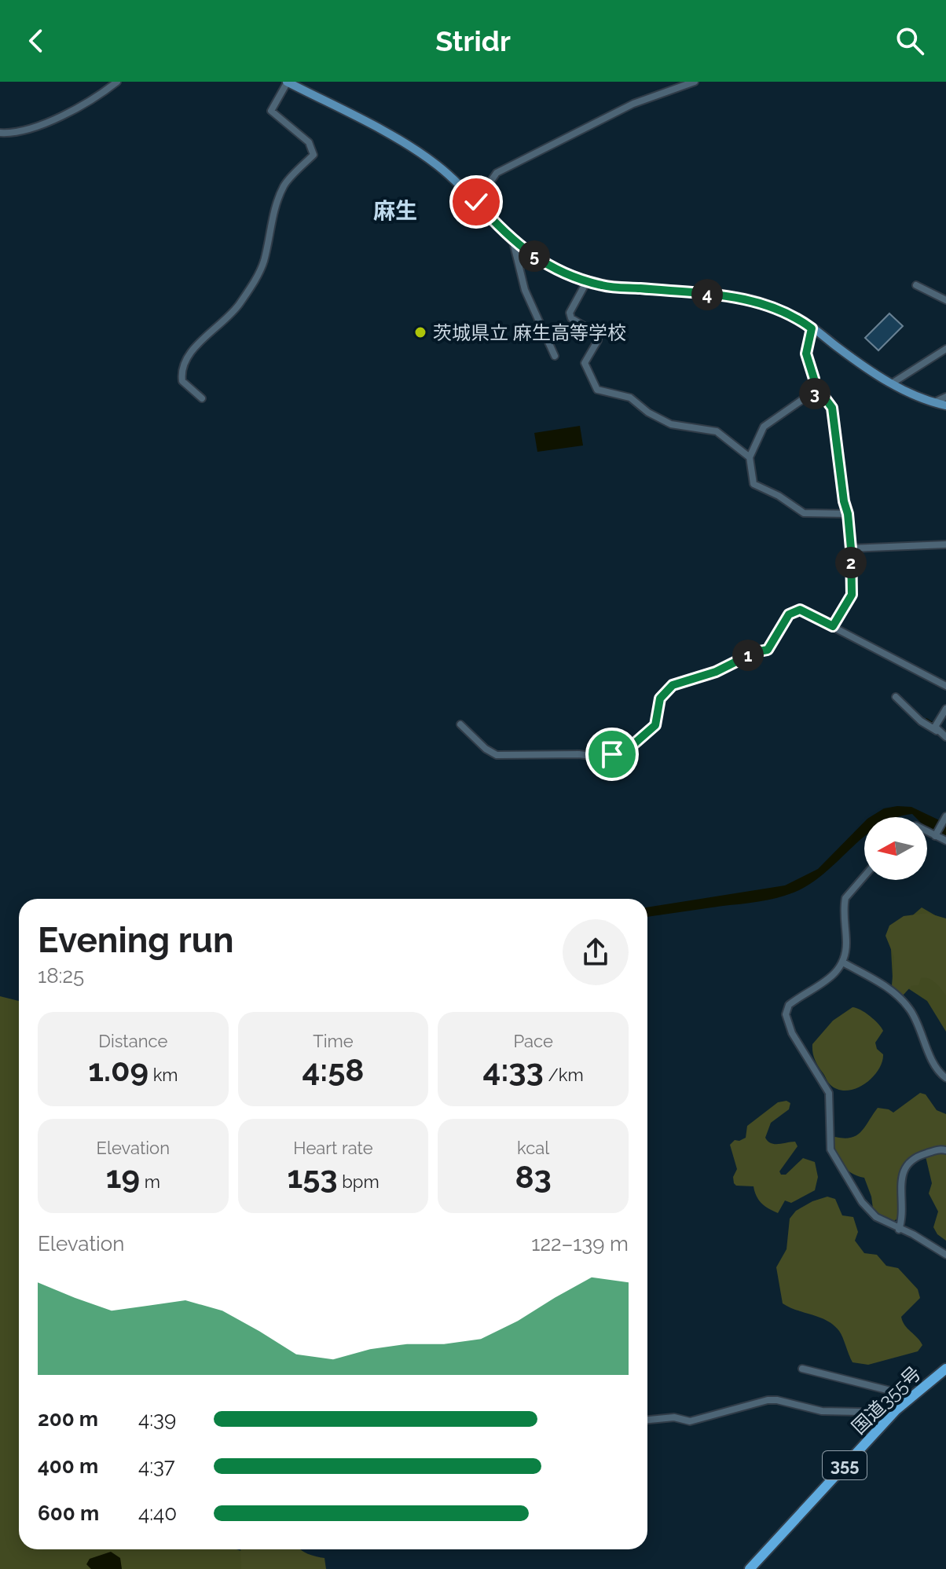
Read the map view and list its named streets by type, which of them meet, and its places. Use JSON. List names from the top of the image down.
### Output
{
  "streets": {
    "highway": ["国道355号", "355"]
  },
  "districts": ["麻生"],
  "places": ["茨城県立 麻生高等学校"],
  "north": "left",
  "page": {
    "header": "Stridr",
    "pins": [
      "5",
      "4",
      "3",
      "2",
      "1"
    ],
    "heading": ["Evening run", "18:25"],
    "stats": [
      ["Distance", "1.09 km"],
      ["Time", "4:58"],
      ["Pace", "4:33 /km"],
      ["Elevation", "19 m"],
      ["Heart rate", "153 bpm"],
      ["kcal", "83"]
    ],
    "chart": ["Elevation", "122–139 m"],
    "list": [
      {
        "name": "200 m",
        "note": "4:39"
      },
      {
        "name": "400 m",
        "note": "4:37"
      },
      {
        "name": "600 m",
        "note": "4:40"
      }
    ]
  }
}
